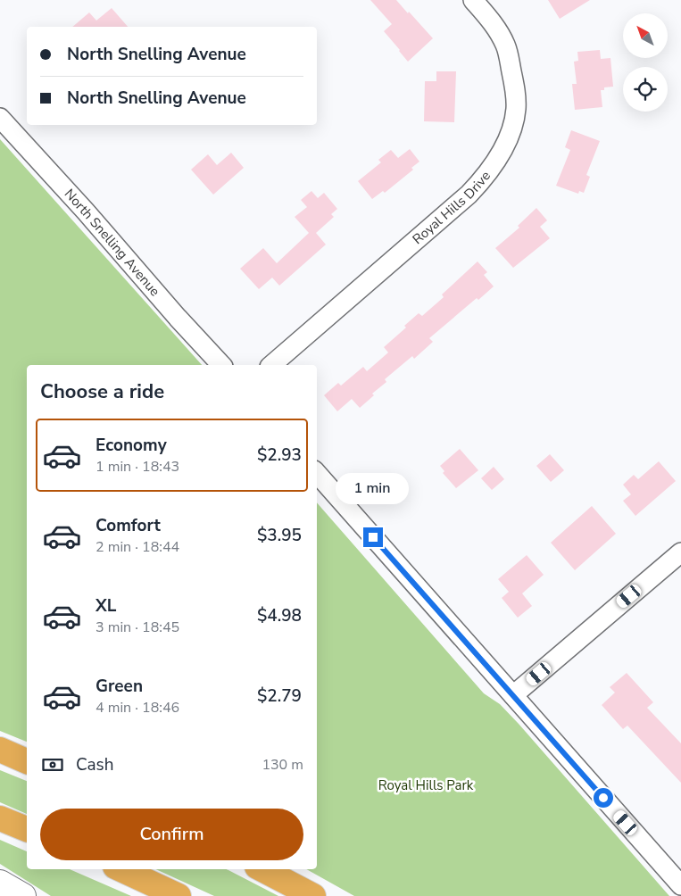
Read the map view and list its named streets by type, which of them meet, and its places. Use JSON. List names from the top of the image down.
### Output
{
  "streets": {
    "street": ["Royal Hills Drive", "North Snelling Avenue"]
  },
  "parks": ["Royal Hills Park"],
  "north": "top left",
  "page": {
    "banner": ["North Snelling Avenue", "North Snelling Avenue"],
    "heading": "Choose a ride",
    "list": [
      {
        "name": "Economy",
        "note": "1 min · 18:43",
        "value": "$2.93"
      },
      {
        "name": "Comfort",
        "note": "2 min · 18:44",
        "value": "$3.95"
      },
      {
        "name": "XL",
        "note": "3 min · 18:45",
        "value": "$4.98"
      },
      {
        "name": "Green",
        "note": "4 min · 18:46",
        "value": "$2.79"
      }
    ],
    "bubble": "1 min",
    "pay": ["Cash", "130 m"],
    "buttons": "Confirm"
  }
}
